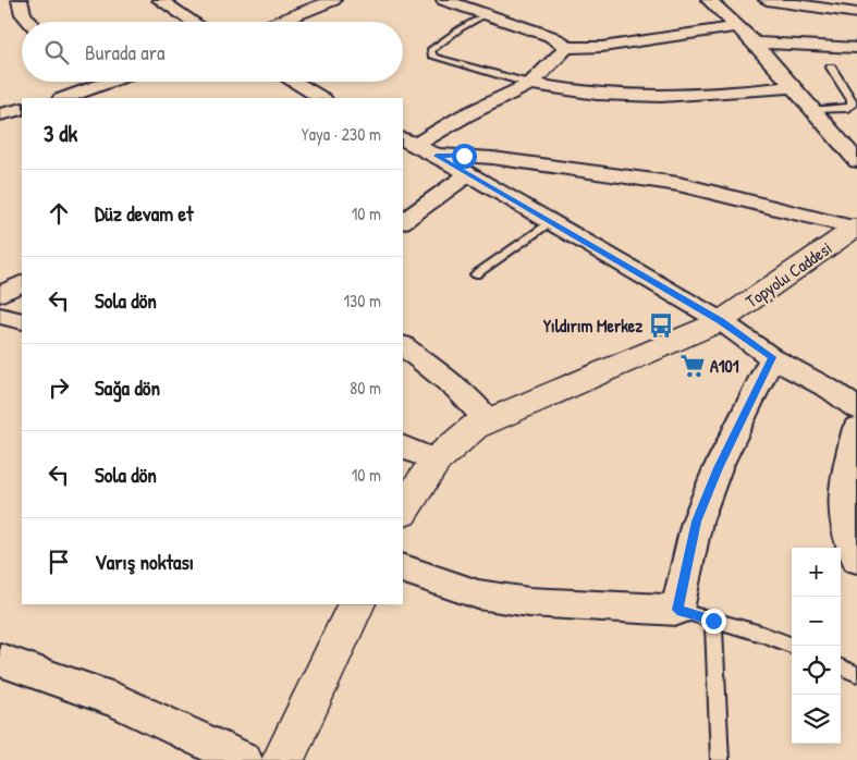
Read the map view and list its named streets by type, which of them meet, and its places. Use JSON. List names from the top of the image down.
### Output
{
  "streets": {
    "street": ["Topyolu Caddesi"]
  },
  "places": {
    "bus stop": ["Yıldırım Merkez"],
    "supermarket": ["A101"]
  },
  "page": {
    "search": "Burada ara",
    "heading": ["3 dk", "Yaya · 230 m"],
    "list": [
      ["Düz devam et", "10 m"],
      ["Sola dön", "130 m"],
      ["Sağa dön", "80 m"],
      ["Sola dön", "10 m"],
      "Varış noktası"
    ],
    "map_buttons": ["+", "−"]
  }
}
